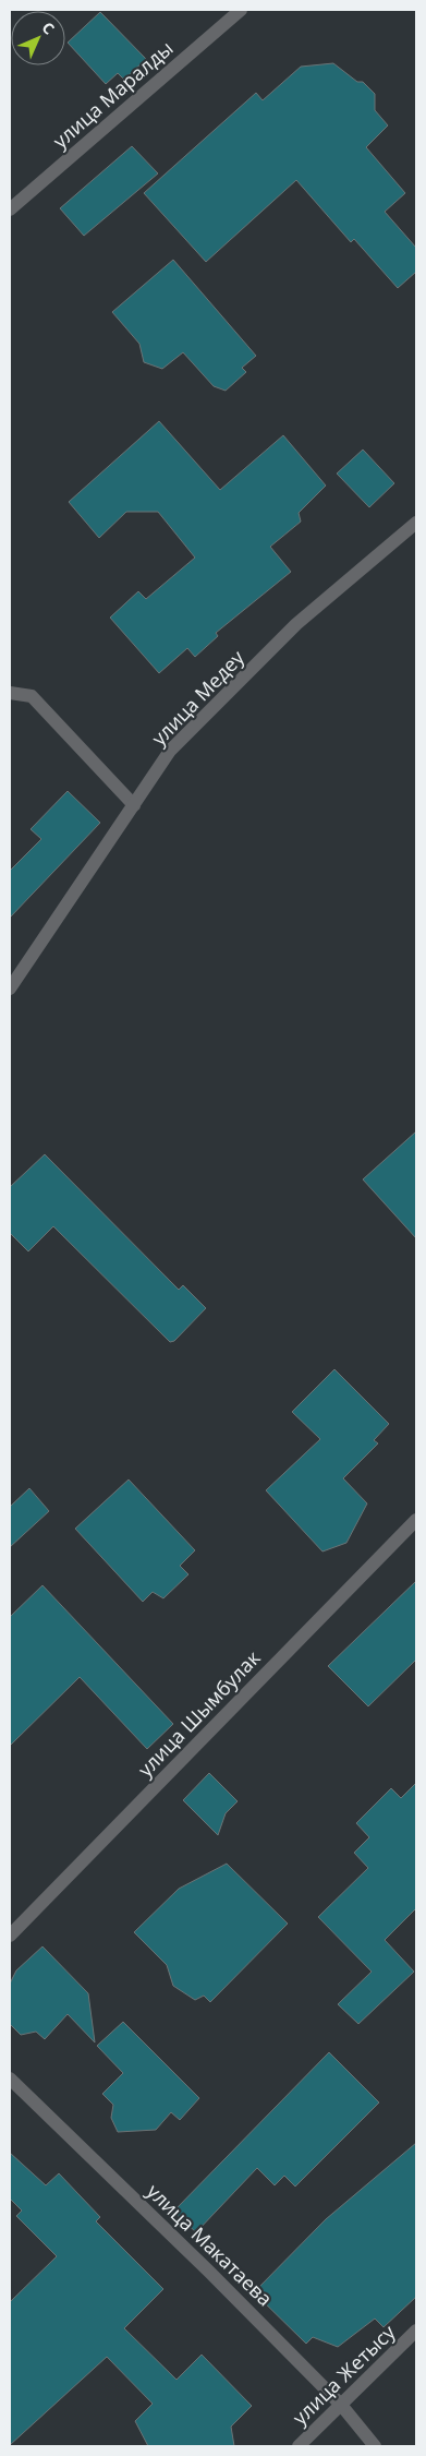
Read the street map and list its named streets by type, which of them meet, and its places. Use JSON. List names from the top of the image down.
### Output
{
  "streets": {
    "street": [
      "улица Маралды",
      "улица Медеу",
      "улица Шымбулак",
      "улица Макатаева",
      "улица Жетысу"
    ]
  },
  "crossings": [
    ["улица Макатаева", "улица Жетысу"]
  ],
  "north": "top right"
}
